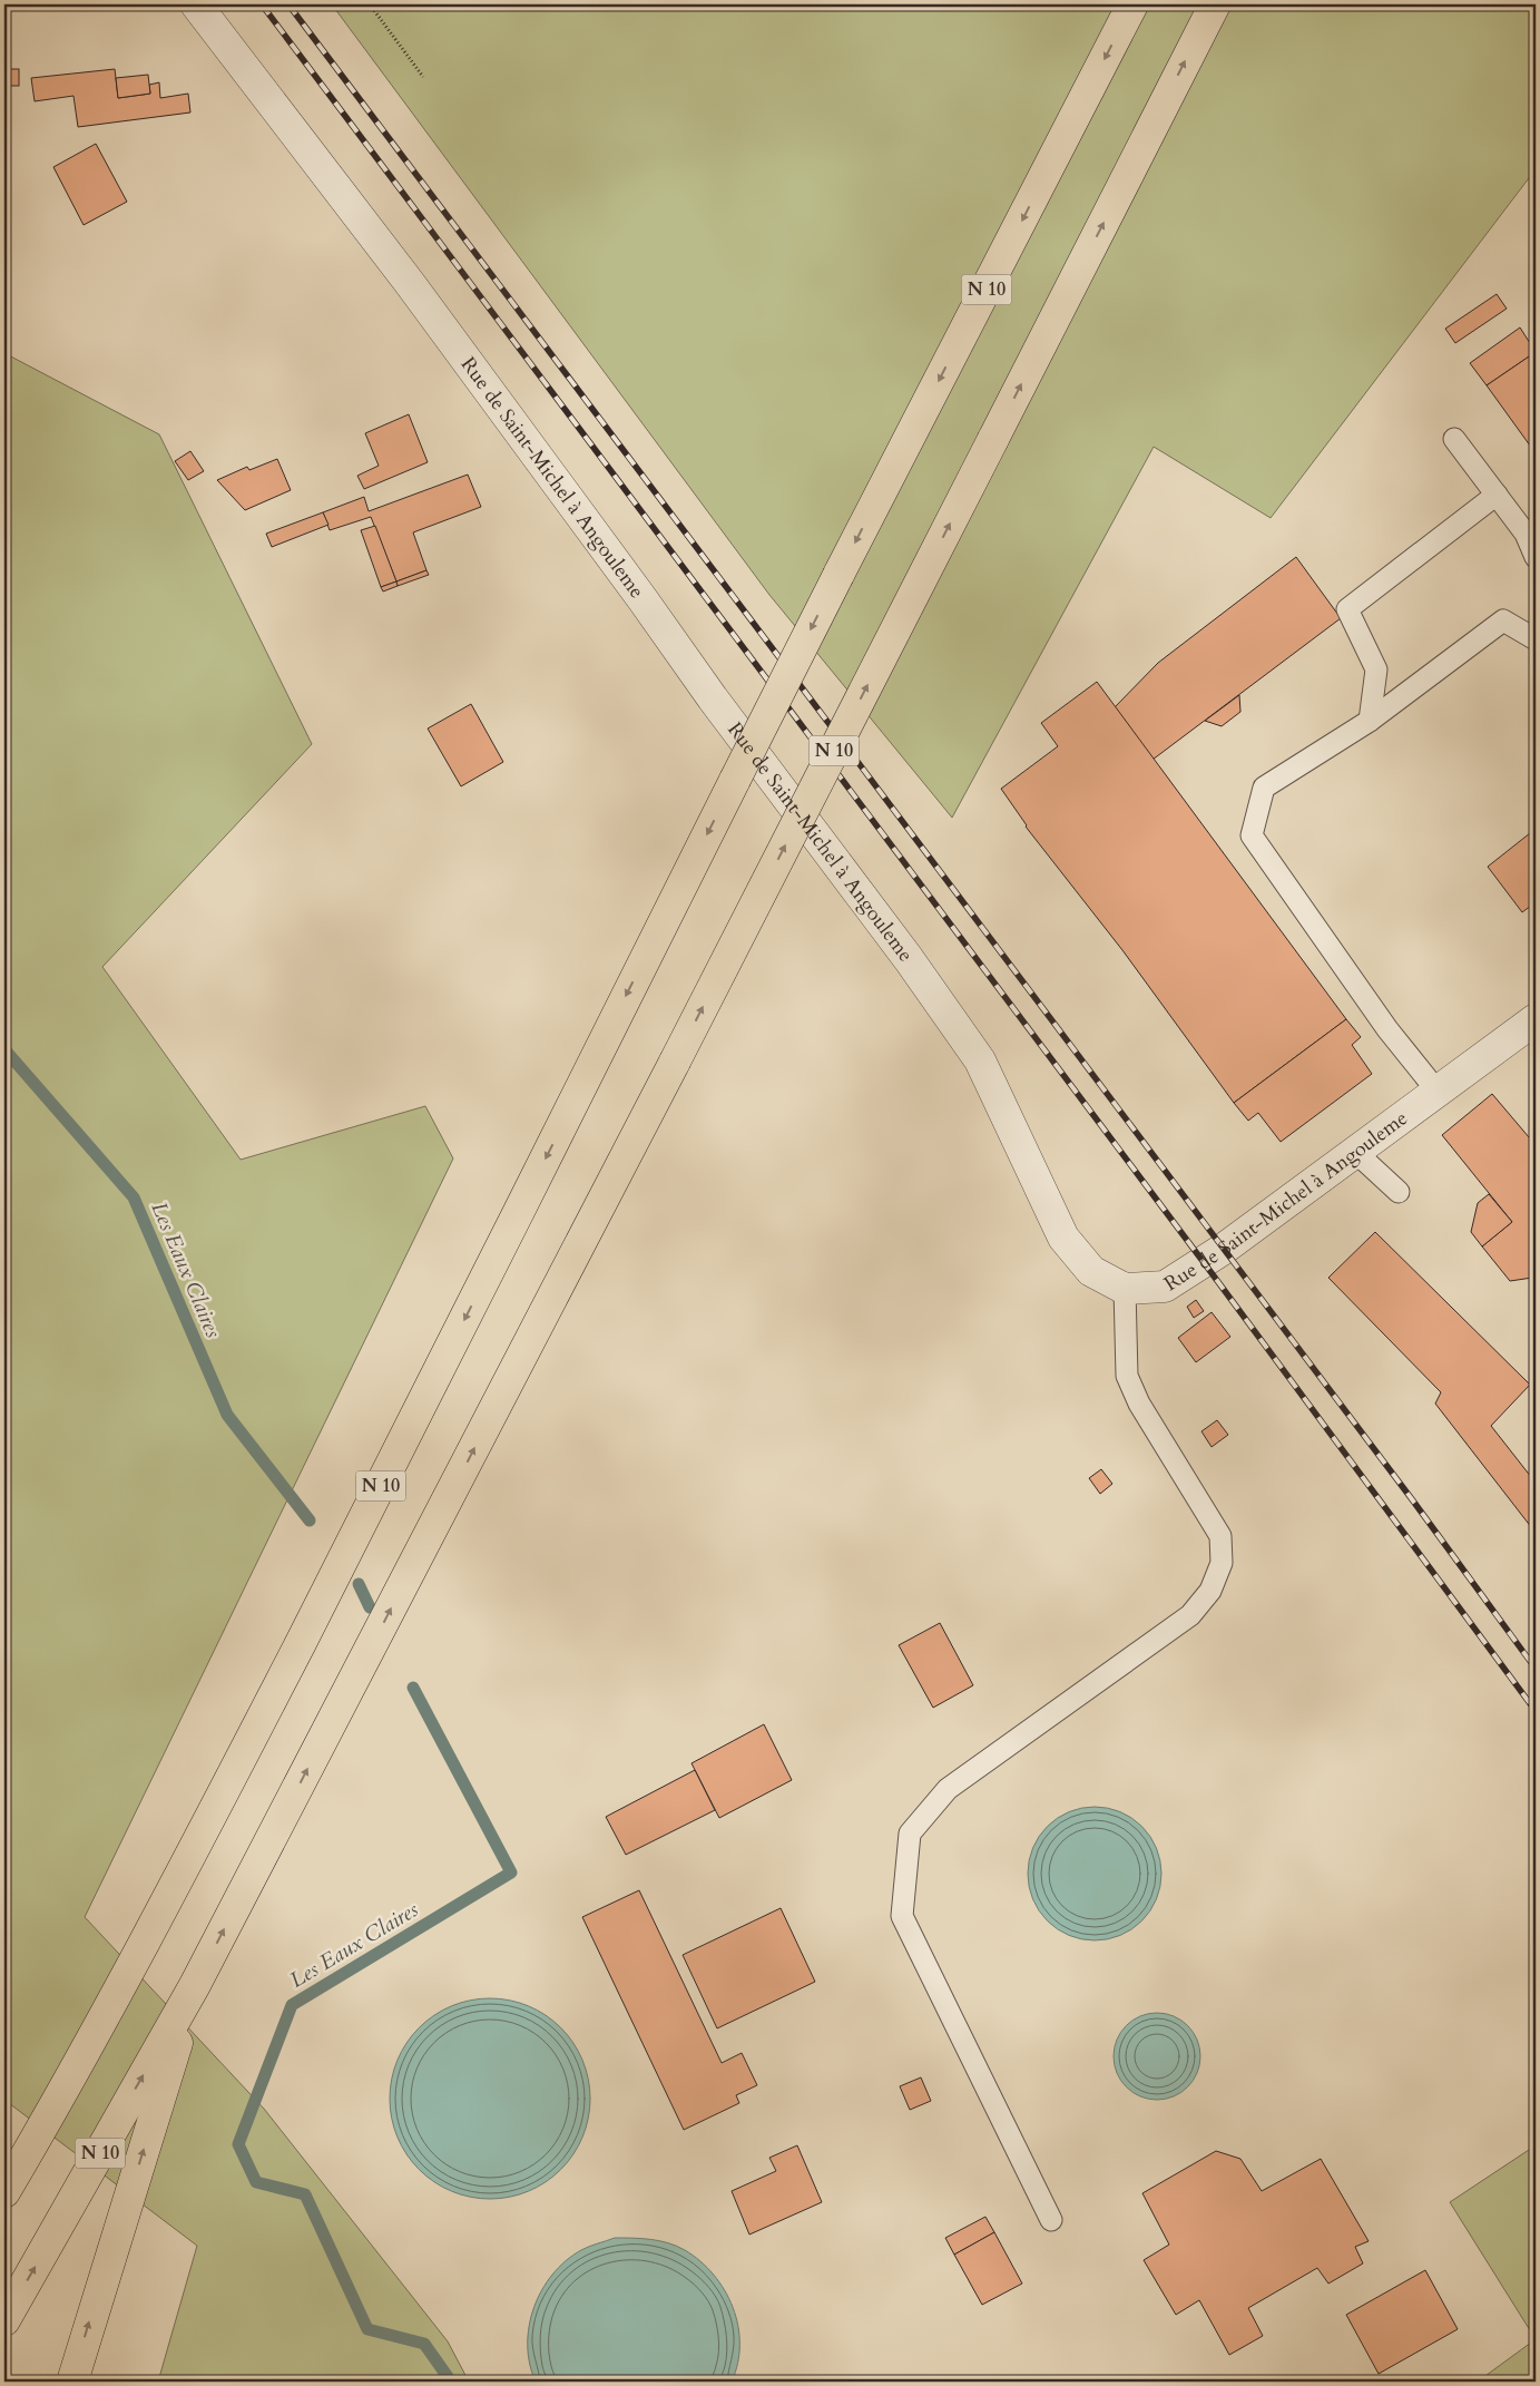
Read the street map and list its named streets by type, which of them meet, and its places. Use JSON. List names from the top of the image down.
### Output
{
  "streets": {
    "highway": ["N 10"],
    "street": ["Rue de Saint-Michel à Angouleme"]
  },
  "water": ["Les Eaux Claires"]
}
